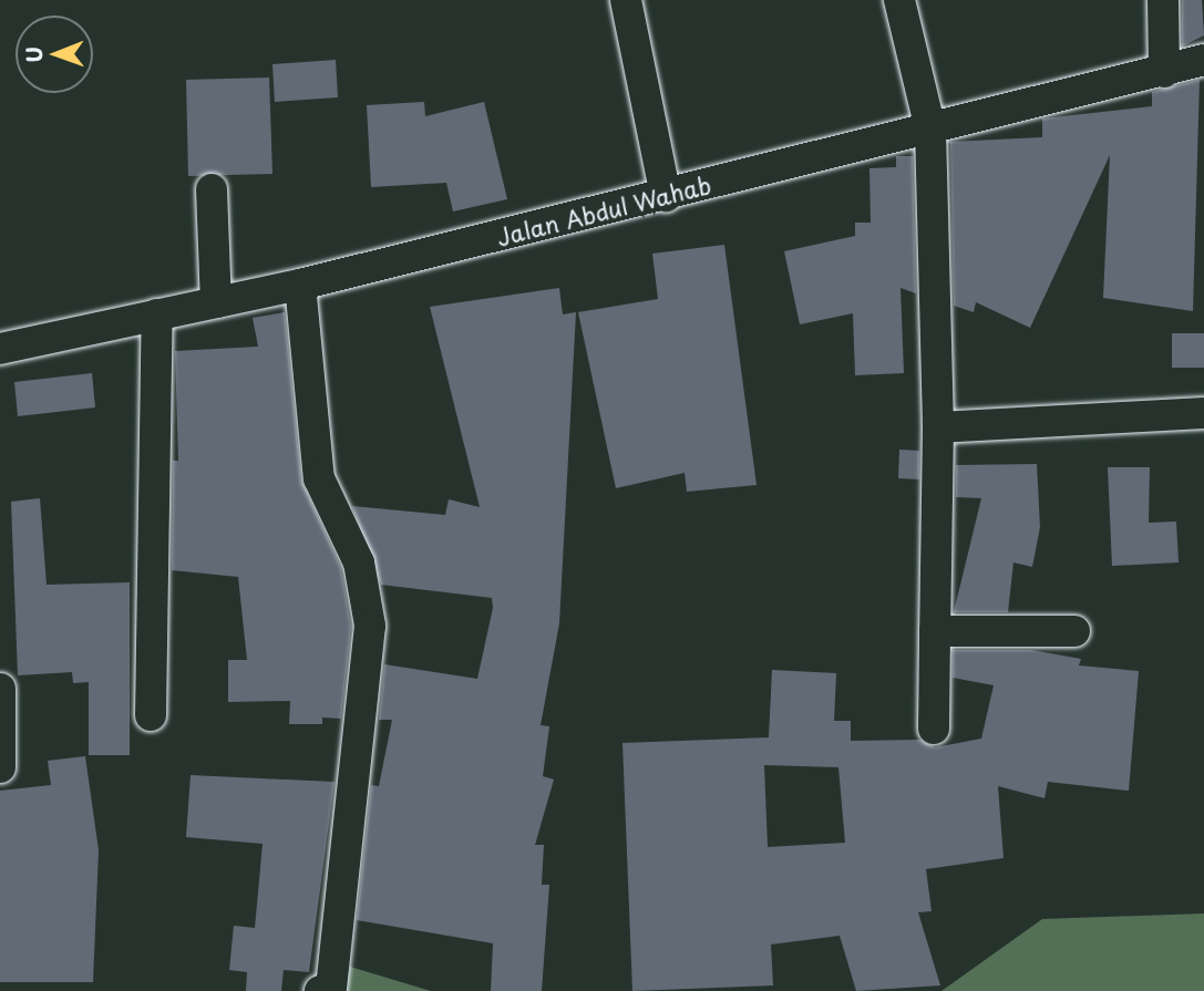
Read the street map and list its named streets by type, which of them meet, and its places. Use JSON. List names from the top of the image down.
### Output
{
  "streets": {
    "street": ["Jalan Abdul Wahab"]
  },
  "north": "left"
}
